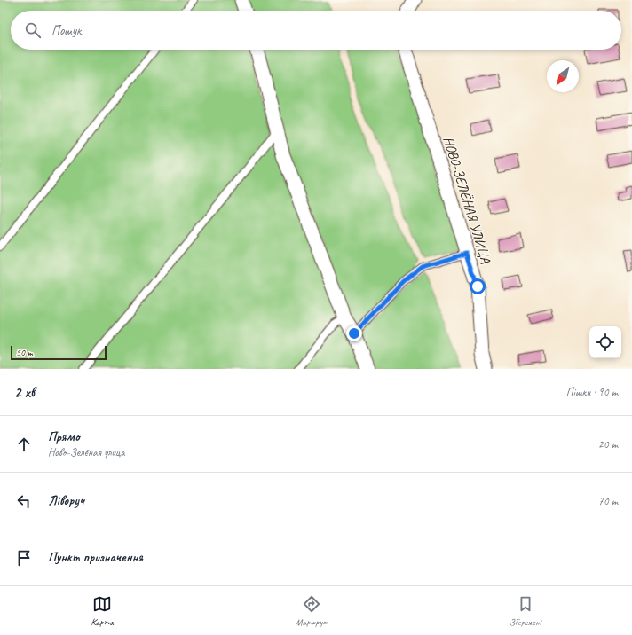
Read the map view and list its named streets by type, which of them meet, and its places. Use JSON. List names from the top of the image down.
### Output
{
  "streets": {
    "street": ["НОВО-ЗЕЛЁНАЯ УЛИЦА"]
  },
  "scale_bar": "50 m",
  "north": "bottom left",
  "page": {
    "search": "Пошук",
    "scale": "50 m",
    "heading": ["2 хв", "Пішки · 90 m"],
    "list": [
      ["Прямо", "Ново-Зелёная улица", "20 m"],
      ["Ліворуч", "70 m"],
      "Пункт призначення"
    ],
    "nav": ["Карта", "Маршрут", "Збережені"]
  }
}
